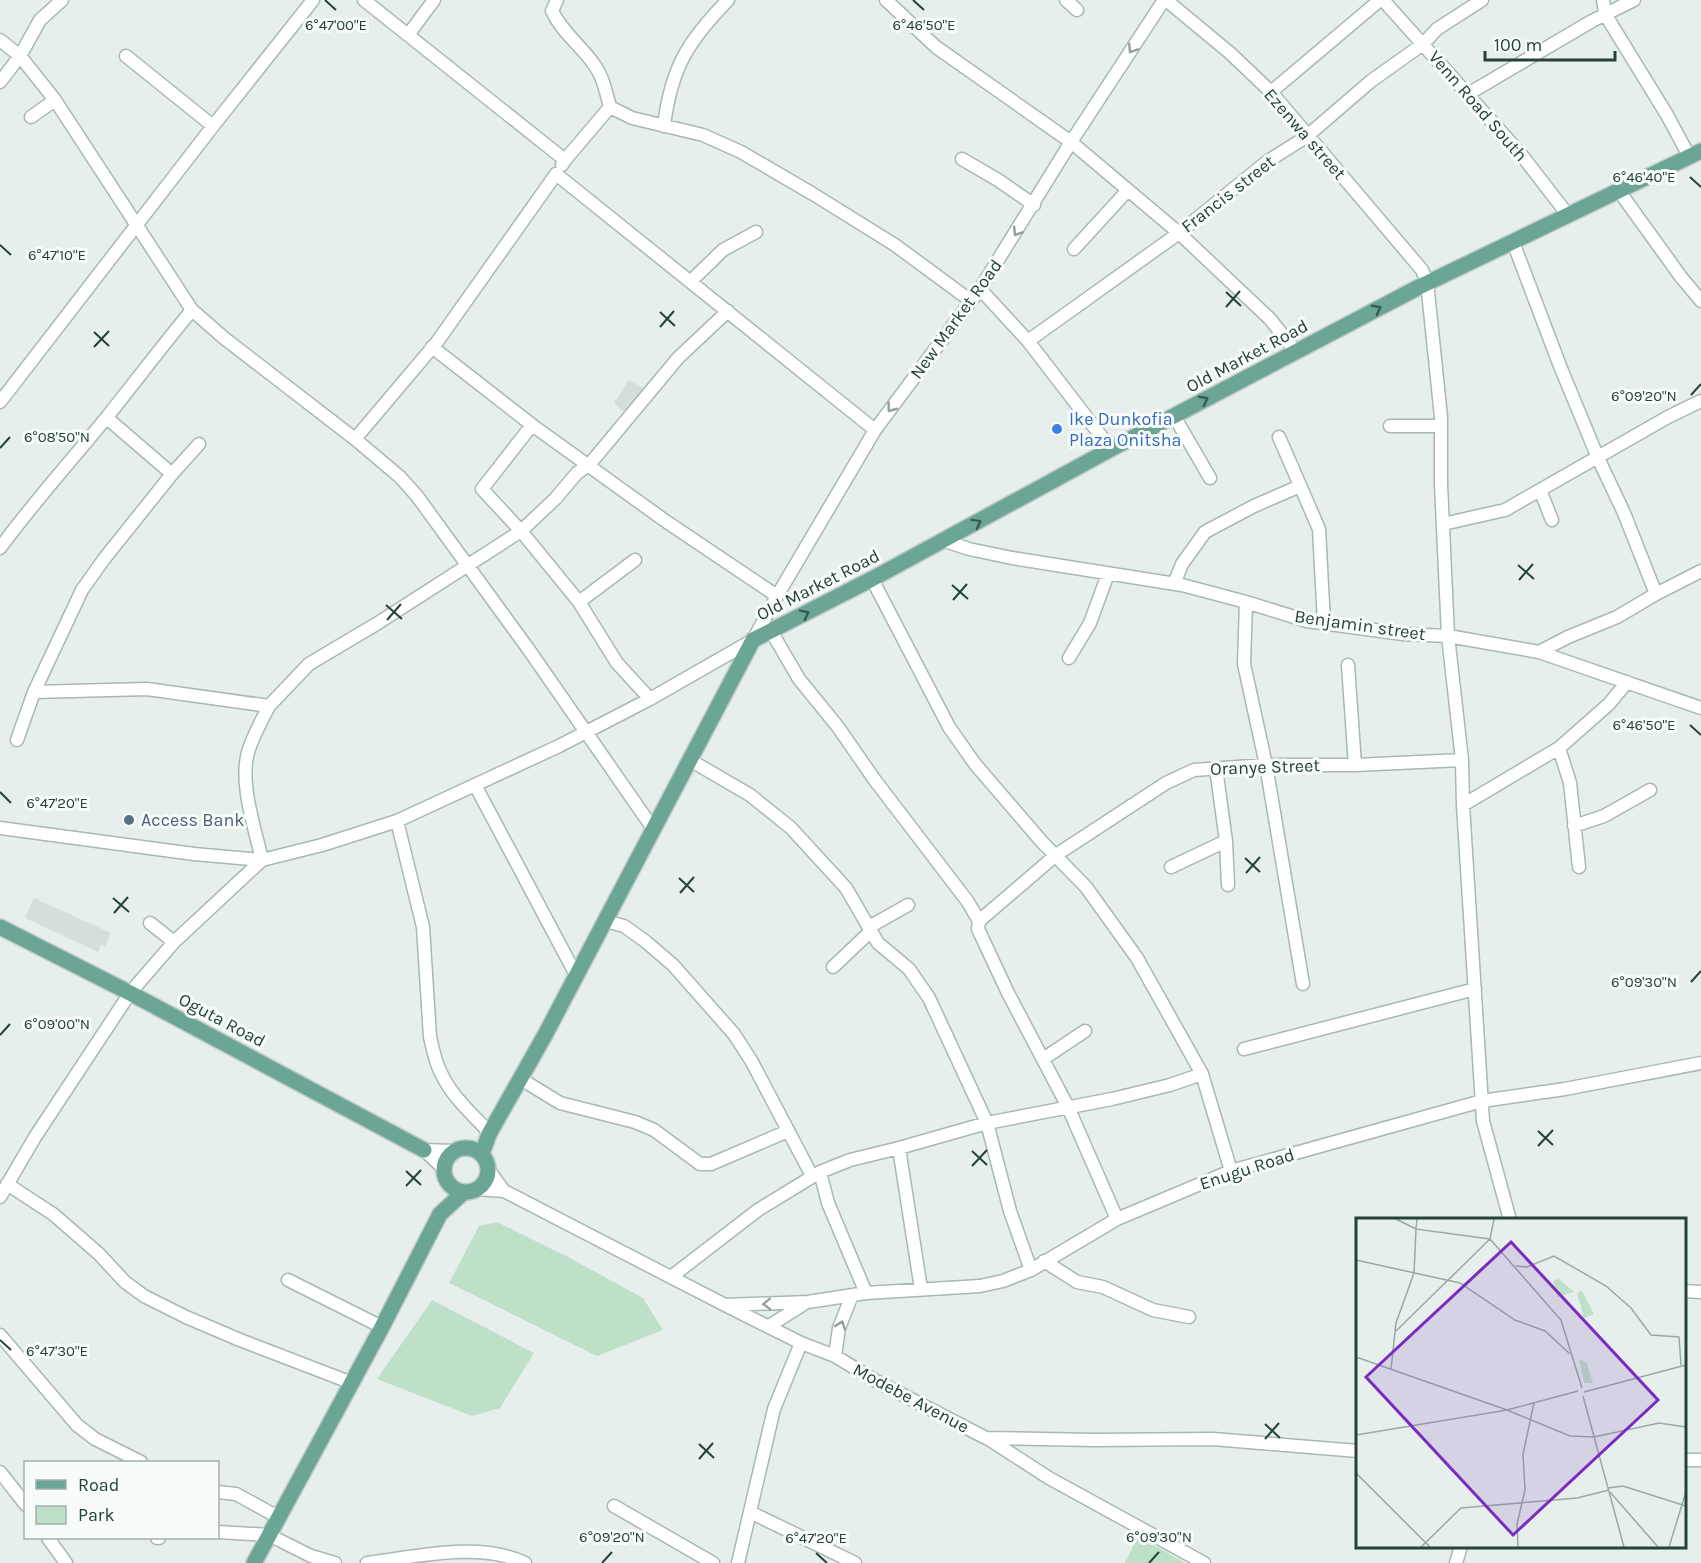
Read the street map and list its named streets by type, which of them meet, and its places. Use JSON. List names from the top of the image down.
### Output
{
  "streets": {
    "main road": ["Old Market Road", "Oguta Road"],
    "street": [
      "Venn Road South",
      "Ezenwa street",
      "Francis street",
      "New Market Road",
      "Benjamin street",
      "Oranye Street",
      "Enugu Road",
      "Modebe Avenue"
    ]
  },
  "crossings": [
    ["Venn Road South", "Francis street"],
    ["Venn Road South", "Old Market Road"],
    ["Ezenwa street", "Francis street"],
    ["Ezenwa street", "New Market Road"],
    ["Ezenwa street", "Old Market Road"],
    ["New Market Road", "Old Market Road"],
    ["Old Market Road", "Benjamin street"],
    ["Enugu Road", "Modebe Avenue"]
  ],
  "one_way": ["New Market Road", "Old Market Road"],
  "places": ["Ike Dunkofia Plaza Onitsha", "Access Bank"],
  "legend": ["Road", "Park"],
  "scale_bar": "100 m",
  "coordinates": [
    "6°46'50\"E",
    "6°47'00\"E",
    "6°46'40\"E",
    "6°47'10\"E",
    "6°09'20\"N",
    "6°08'50\"N",
    "6°47'20\"E",
    "6°09'30\"N",
    "6°09'00\"N",
    "6°47'30\"E"
  ]
}
